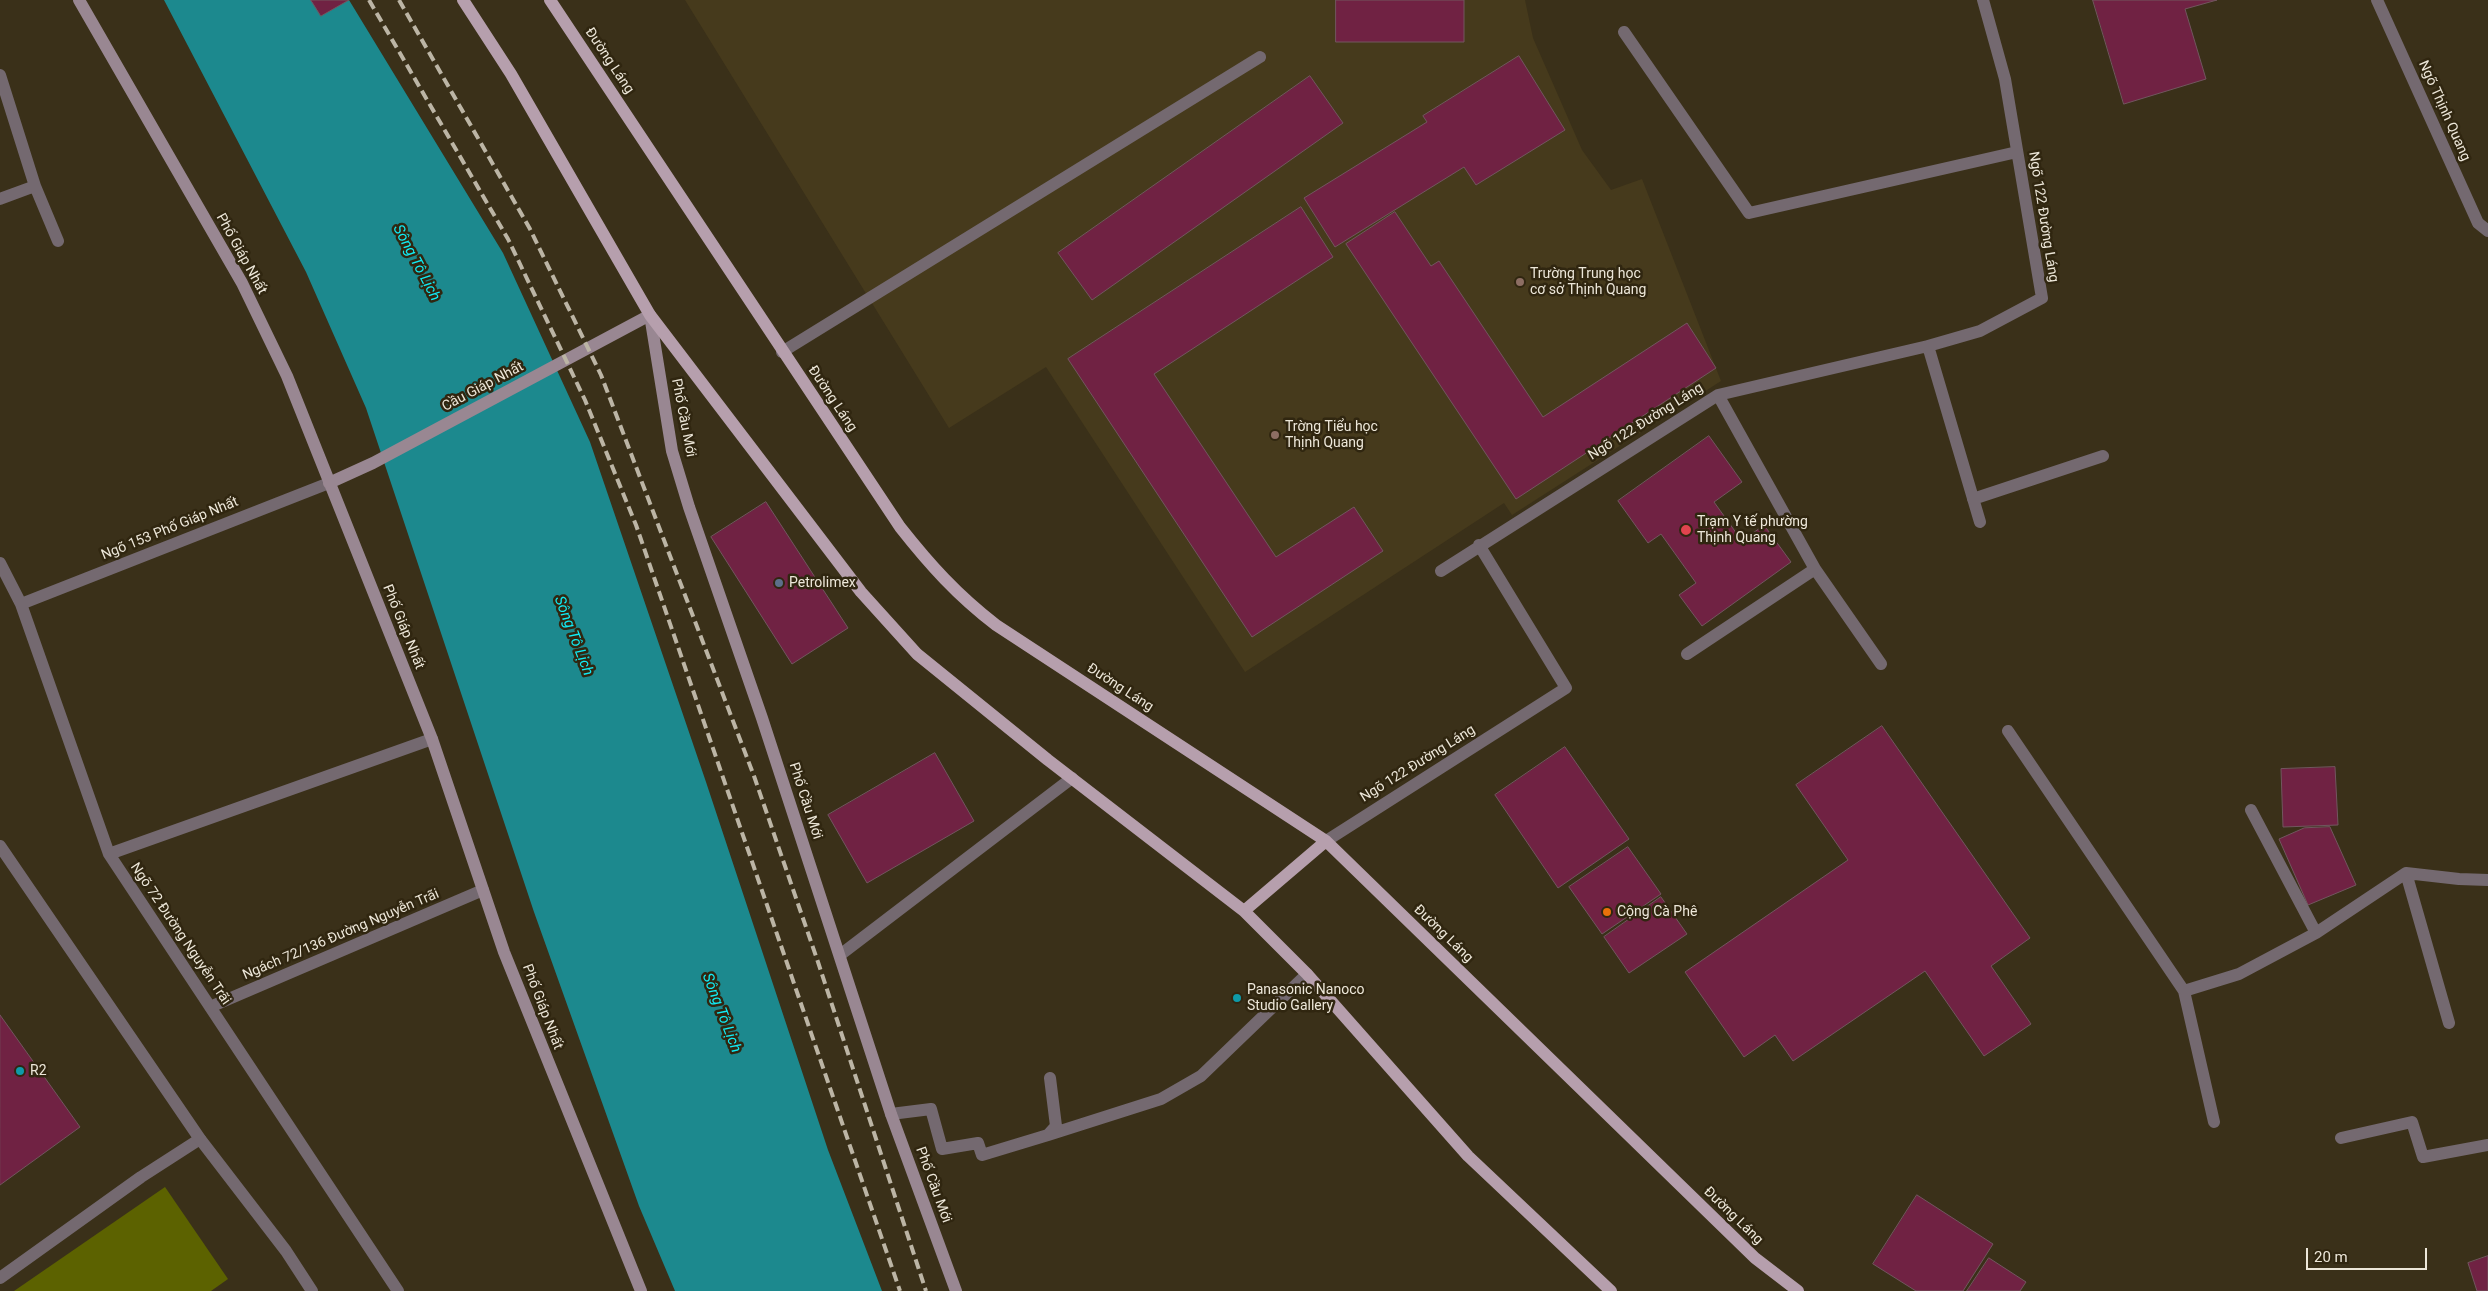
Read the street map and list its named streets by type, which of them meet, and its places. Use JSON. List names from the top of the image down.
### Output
{
  "streets": {
    "main road": [
      "Đường Láng",
      "Phố Giáp Nhất",
      "Cầu Giáp Nhất",
      "Phố Cầu Mới"
    ],
    "street": [
      "Ngõ Thịnh Quang",
      "Ngõ 122 Đường Láng",
      "Ngõ 153 Phố Giáp Nhất",
      "Ngõ 72 Đường Nguyễn Trãi",
      "Ngách 72/136 Đường Nguyễn Trãi"
    ]
  },
  "crossings": [
    ["Đường Láng", "Ngõ 122 Đường Láng"],
    ["Phố Giáp Nhất", "Cầu Giáp Nhất"],
    ["Phố Giáp Nhất", "Ngõ 153 Phố Giáp Nhất"],
    ["Phố Giáp Nhất", "Ngách 72/136 Đường Nguyễn Trãi"],
    ["Cầu Giáp Nhất", "Phố Cầu Mới"],
    ["Cầu Giáp Nhất", "Ngõ 153 Phố Giáp Nhất"],
    ["Ngõ 153 Phố Giáp Nhất", "Ngõ 72 Đường Nguyễn Trãi"],
    ["Ngõ 72 Đường Nguyễn Trãi", "Ngách 72/136 Đường Nguyễn Trãi"]
  ],
  "water": ["Sông Tô Lịch"],
  "places": [
    "Trường Trung học cơ sở Thịnh Quang",
    "Trờng Tiểu học Thịnh Quang",
    "Trạm Y tế phường Thịnh Quang",
    "Petrolimex",
    "Cộng Cà Phê",
    "Panasonic Nanoco Studio Gallery",
    "R2"
  ],
  "scale_bar": "20 m"
}
